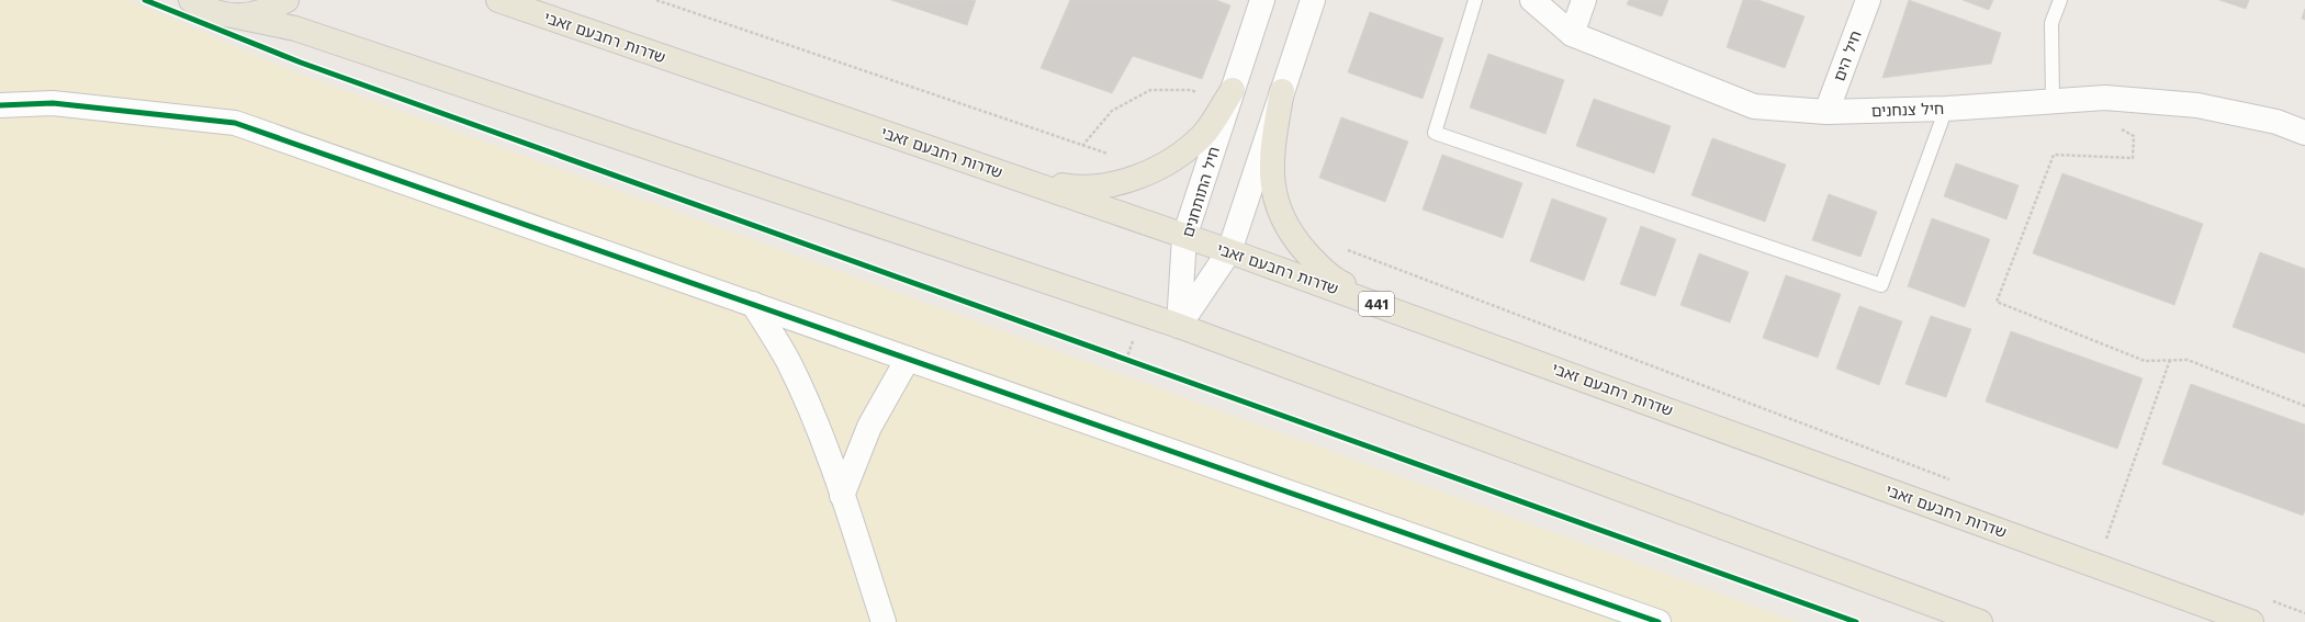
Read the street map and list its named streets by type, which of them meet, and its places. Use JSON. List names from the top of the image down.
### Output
{
  "streets": {
    "main road": ["שדרות רחבעם זאבי", "441"],
    "street": ["חיל הים", "חיל צנחנים", "חיל התותחנים"]
  },
  "crossings": [
    ["שדרות רחבעם זאבי", "חיל התותחנים"],
    ["חיל הים", "חיל צנחנים"]
  ]
}
